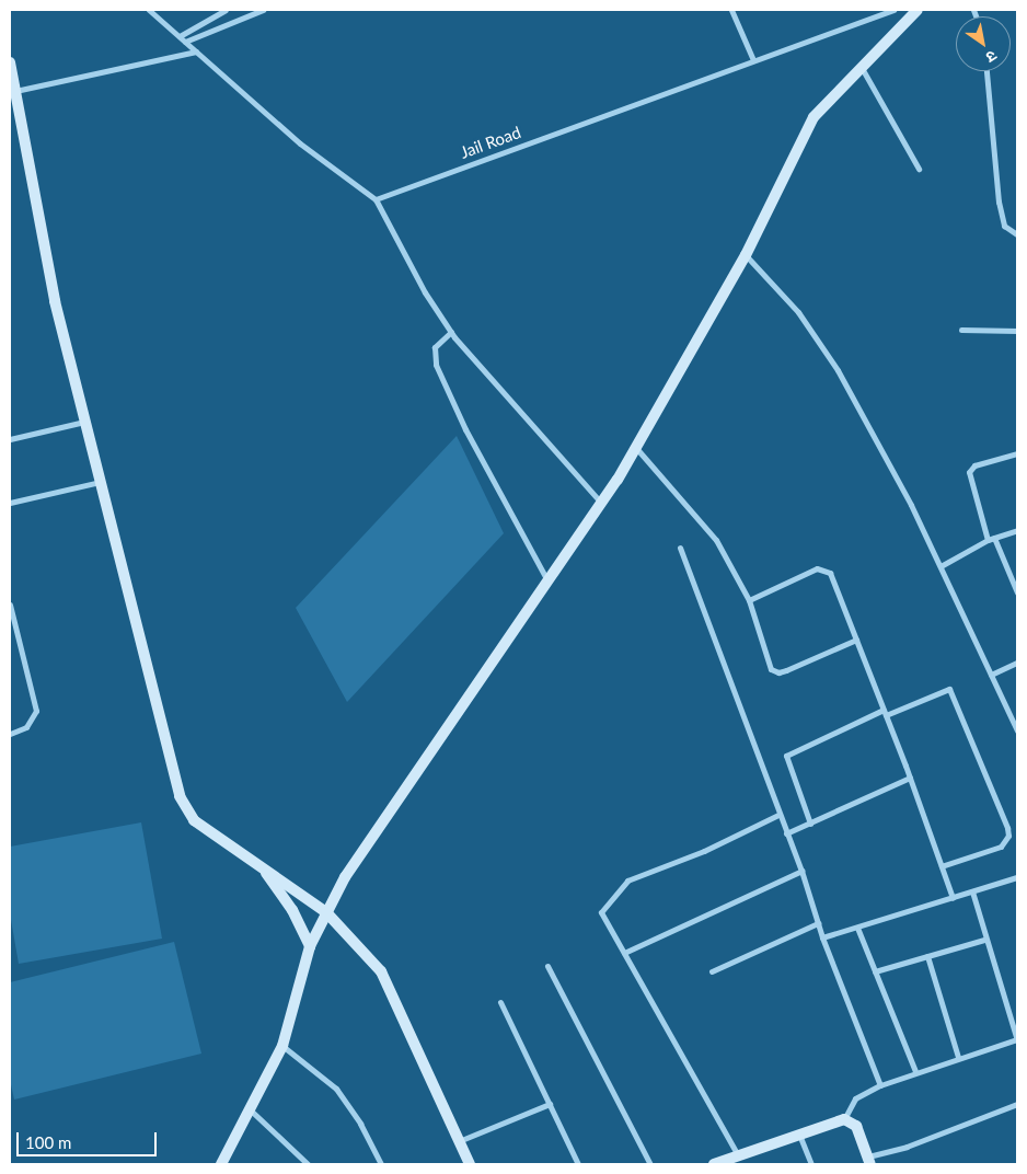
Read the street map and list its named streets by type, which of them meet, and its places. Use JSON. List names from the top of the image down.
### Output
{
  "streets": {
    "street": ["Jail Road"]
  },
  "scale_bar": "100 m",
  "north": "bottom right"
}
